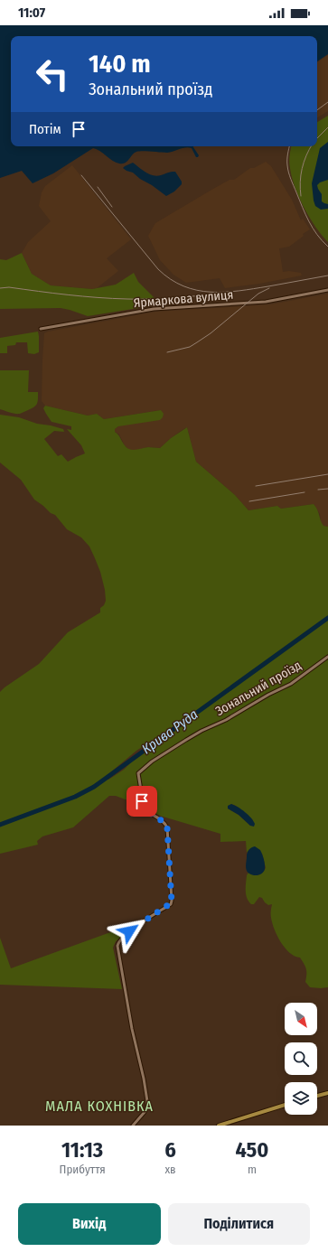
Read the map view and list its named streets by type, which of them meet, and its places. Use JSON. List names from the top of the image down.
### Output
{
  "streets": {
    "street": ["Ярмаркова вулиця", "Зональний проїзд"]
  },
  "districts": ["МАЛА КОХНІВКА"],
  "water": ["Крива Руда"],
  "north": "bottom right",
  "page": {
    "status": "11:07",
    "turn": ["140 m", "Зональний проїзд"],
    "then": "Потім",
    "eta": [
      "11:13",
      "Прибуття",
      "6",
      "хв",
      "450",
      "m"
    ],
    "buttons": ["Вихід", "Поділитися"]
  }
}
